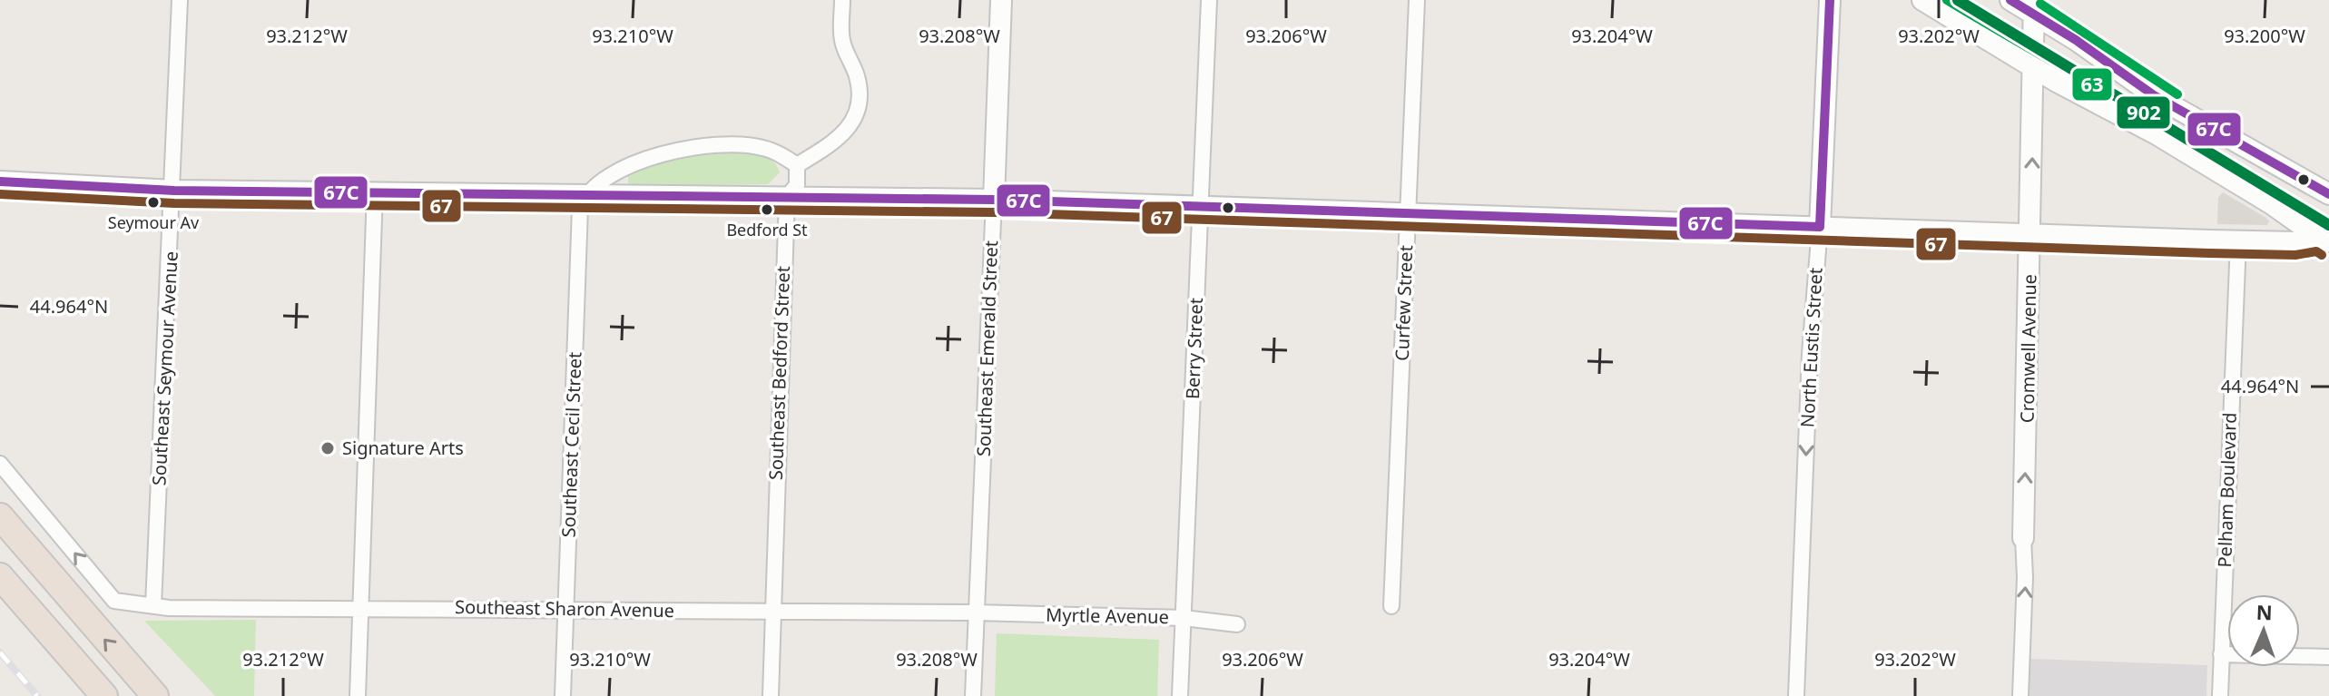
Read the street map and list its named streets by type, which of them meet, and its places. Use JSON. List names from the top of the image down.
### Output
{
  "streets": {
    "street": [
      "Curfew Street",
      "North Eustis Street",
      "Southeast Emerald Street",
      "Berry Street",
      "Cromwell Avenue",
      "Southeast Seymour Avenue",
      "Southeast Bedford Street",
      "Southeast Cecil Street",
      "Pelham Boulevard",
      "Southeast Sharon Avenue",
      "Myrtle Avenue"
    ]
  },
  "crossings": [
    ["Southeast Emerald Street", "Southeast Sharon Avenue"],
    ["Southeast Emerald Street", "Myrtle Avenue"],
    ["Berry Street", "Myrtle Avenue"],
    ["Southeast Seymour Avenue", "Southeast Sharon Avenue"],
    ["Southeast Bedford Street", "Southeast Sharon Avenue"],
    ["Southeast Cecil Street", "Southeast Sharon Avenue"],
    ["Southeast Sharon Avenue", "Myrtle Avenue"]
  ],
  "one_way": ["North Eustis Street", "Cromwell Avenue"],
  "places": ["Seymour Av", "Bedford St", "Signature Arts"],
  "lines": [
    "transit line 902",
    "transit line 67C",
    "transit line 63",
    "transit line 67"
  ],
  "north": "top",
  "coordinates": [
    "93.212°W",
    "93.210°W",
    "93.208°W",
    "93.206°W",
    "93.204°W",
    "93.202°W",
    "93.200°W",
    "44.964°N"
  ]
}
